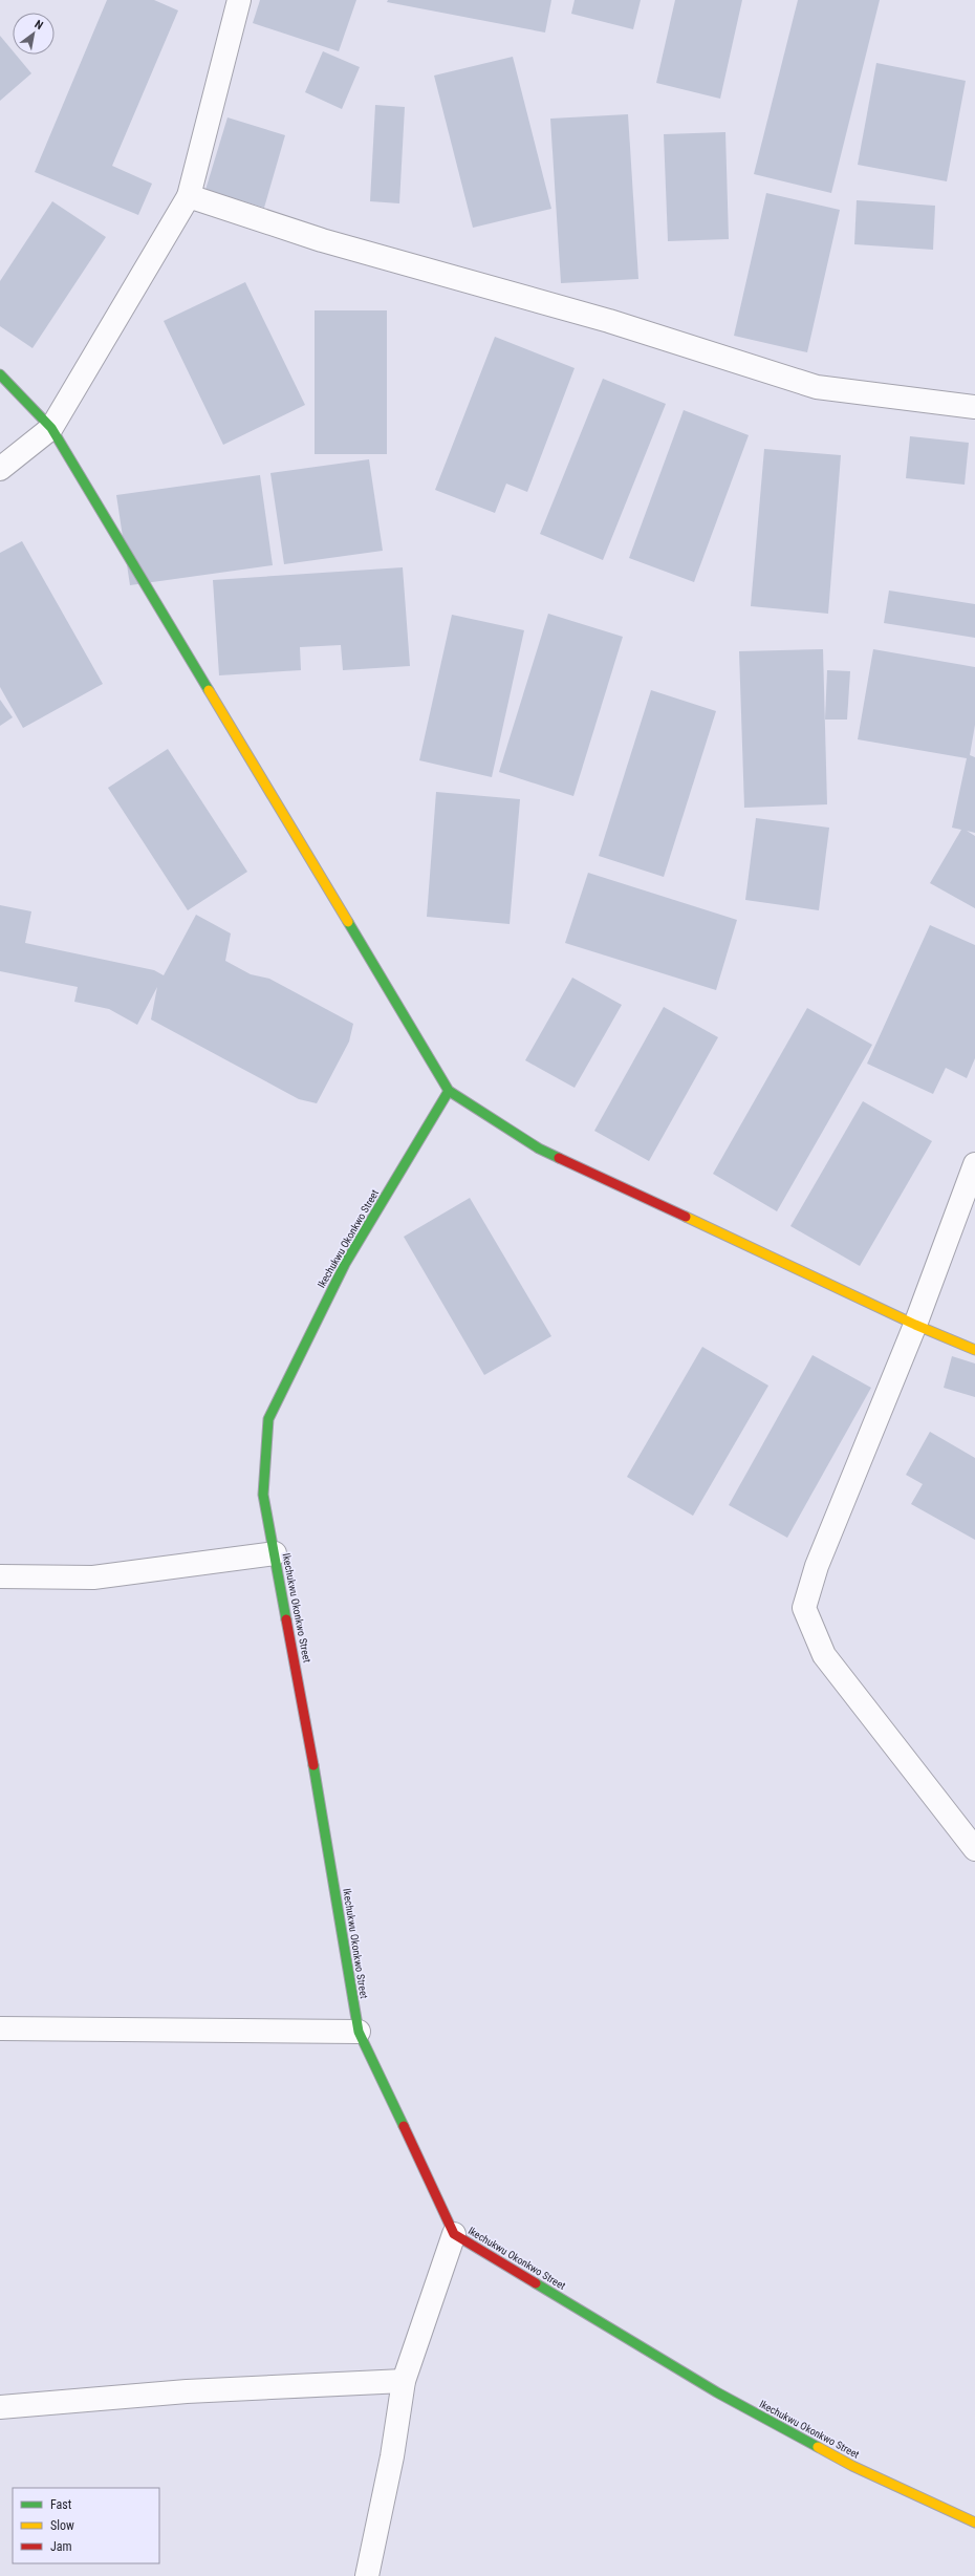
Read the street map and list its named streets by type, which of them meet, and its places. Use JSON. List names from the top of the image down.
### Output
{
  "streets": {
    "street": ["Ikechukwu Okonkwo Street"]
  },
  "legend": ["Fast", "Slow", "Jam"],
  "north": "top right"
}
